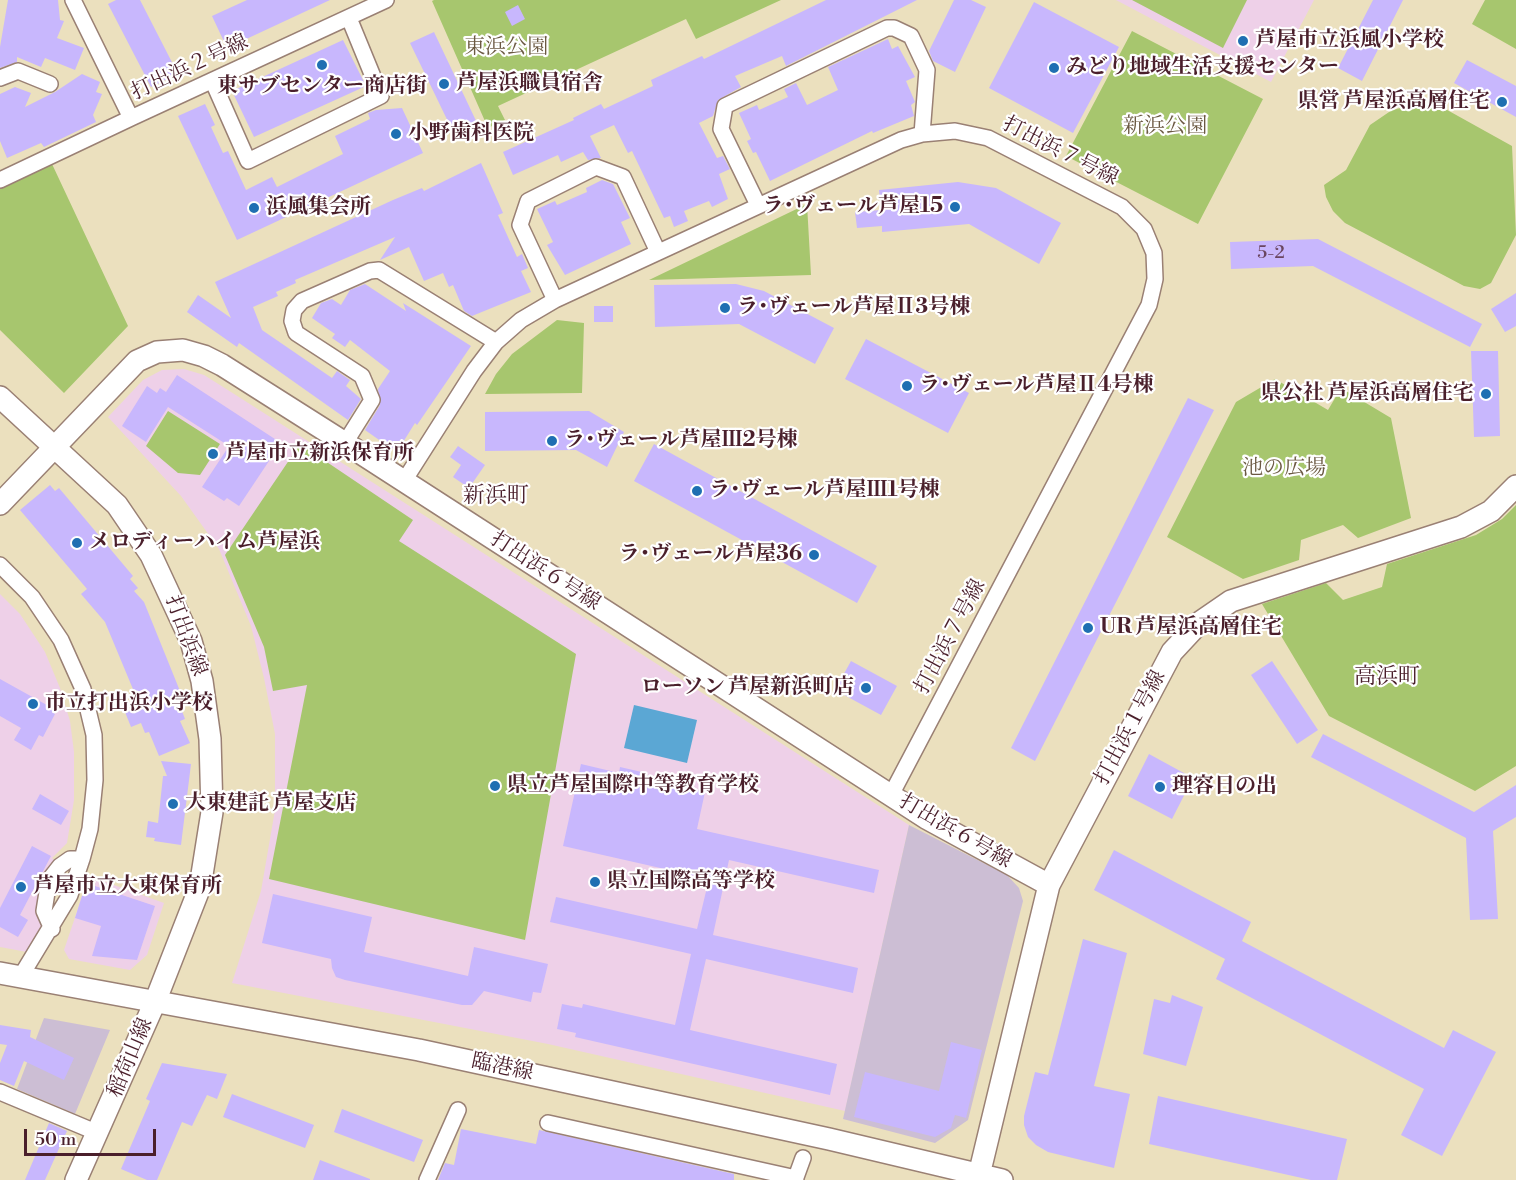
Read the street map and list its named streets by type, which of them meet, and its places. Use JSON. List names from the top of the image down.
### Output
{
  "streets": {
    "street": [
      "打出浜２号線",
      "打出浜７号線",
      "打出浜６号線",
      "打出浜線",
      "打出浜１号線",
      "稲荷山線",
      "臨港線"
    ]
  },
  "crossings": [
    ["打出浜７号線", "打出浜６号線"],
    ["打出浜６号線", "打出浜線"],
    ["打出浜６号線", "打出浜１号線"],
    ["打出浜線", "稲荷山線"],
    ["打出浜線", "臨港線"],
    ["打出浜１号線", "臨港線"],
    ["稲荷山線", "臨港線"]
  ],
  "districts": ["新浜町", "高浜町"],
  "parks": ["東浜公園", "新浜公園", "池の広場"],
  "places": [
    "芦屋市立浜風小学校",
    "東サブセンター商店街",
    "みどり地域生活支援センター",
    "芦屋浜職員宿舎",
    "県営 芦屋浜高層住宅",
    "小野歯科医院",
    "ラ･ヴェール芦屋15",
    "浜風集会所",
    "ラ･ヴェール芦屋Ⅱ3号棟",
    "ラ･ヴェール芦屋Ⅱ4号棟",
    "県公社 芦屋浜高層住宅",
    "ラ･ヴェール芦屋Ⅲ2号棟",
    "芦屋市立新浜保育所",
    "ラ･ヴェール芦屋Ⅲ1号棟",
    "メロディーハイム芦屋浜",
    "ラ･ヴェール芦屋36",
    "UR 芦屋浜高層住宅",
    "ローソン 芦屋新浜町店",
    "市立打出浜小学校",
    "県立芦屋国際中等教育学校",
    "理容日の出",
    "大東建託 芦屋支店",
    "県立国際高等学校",
    "芦屋市立大東保育所"
  ],
  "house_numbers": ["5-2"],
  "scale_bar": "50 m"
}
